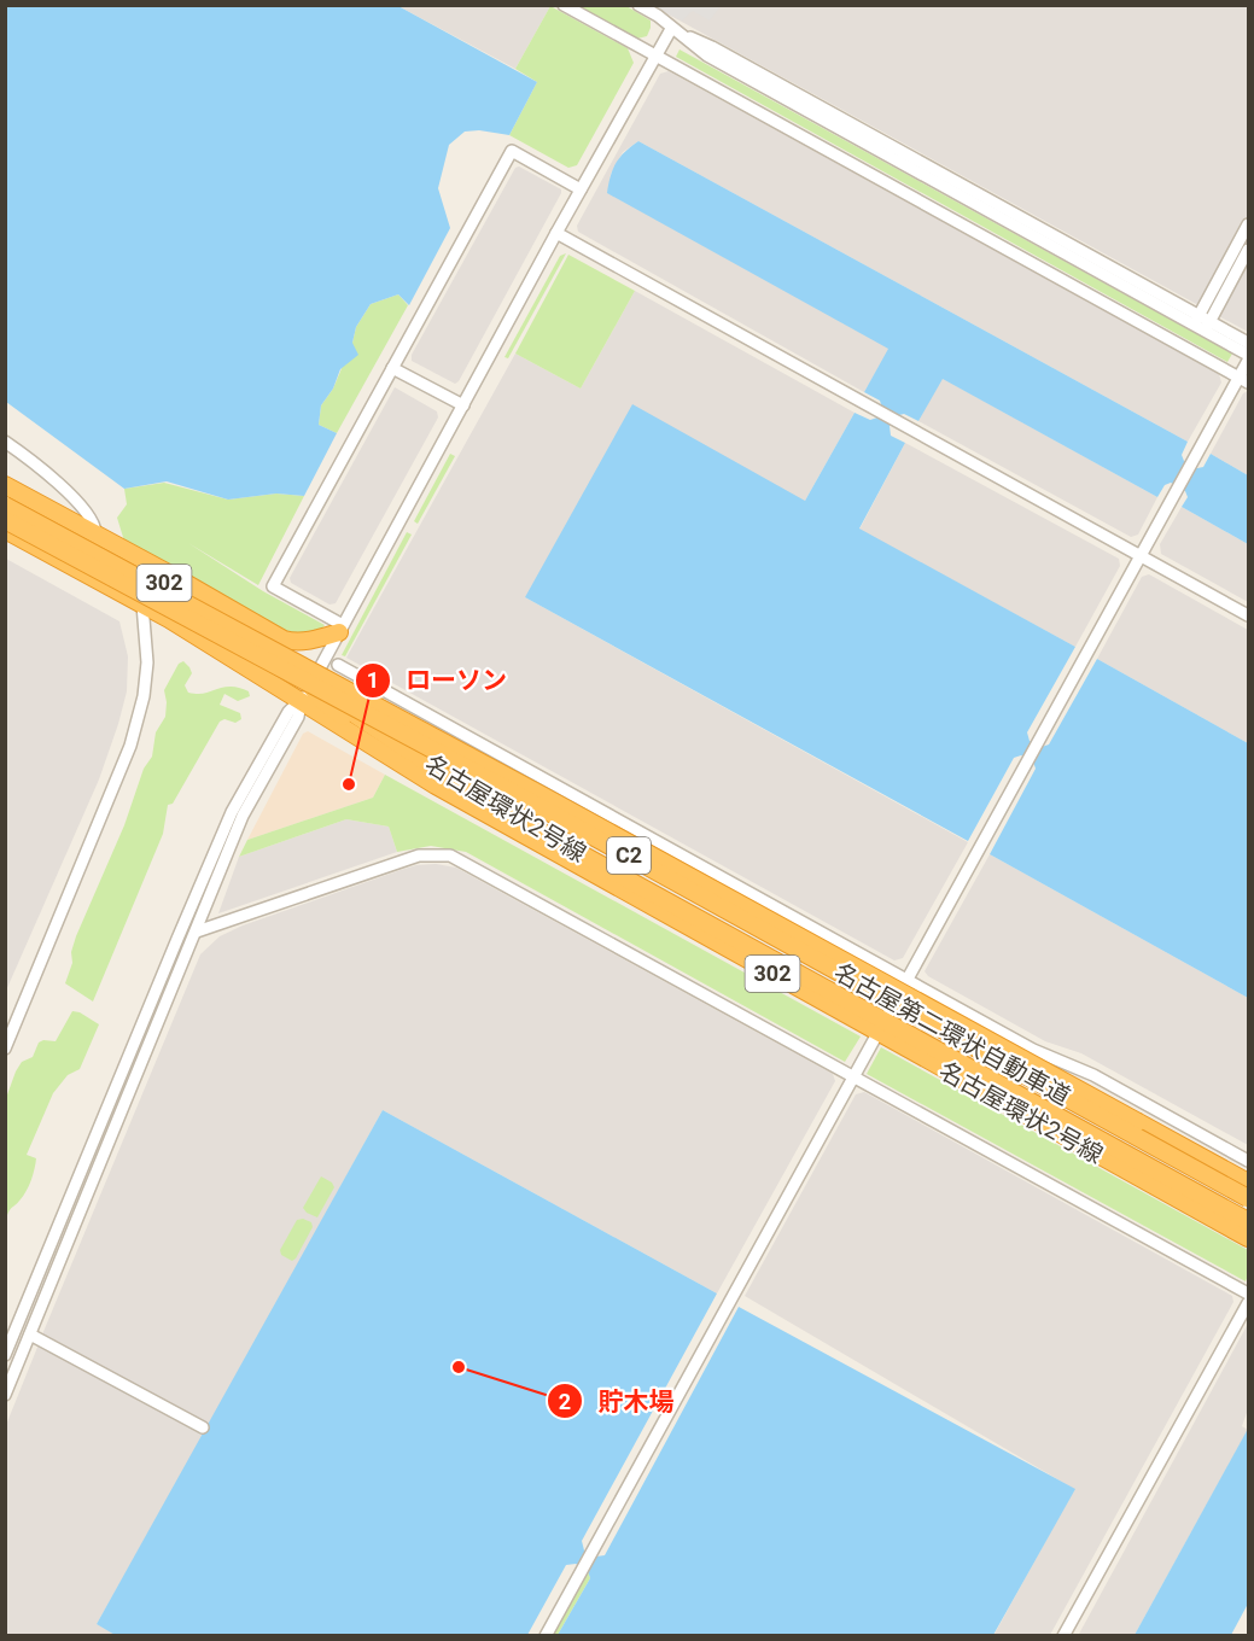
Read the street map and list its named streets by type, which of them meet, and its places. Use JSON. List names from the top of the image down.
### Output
{
  "streets": {
    "highway": [
      "302",
      "名古屋環状2号線",
      "C2",
      "名古屋第二環状自動車道"
    ]
  },
  "crossings": [
    ["名古屋環状2号線", "名古屋第二環状自動車道"]
  ],
  "places": ["ローソン", "貯木場"]
}
